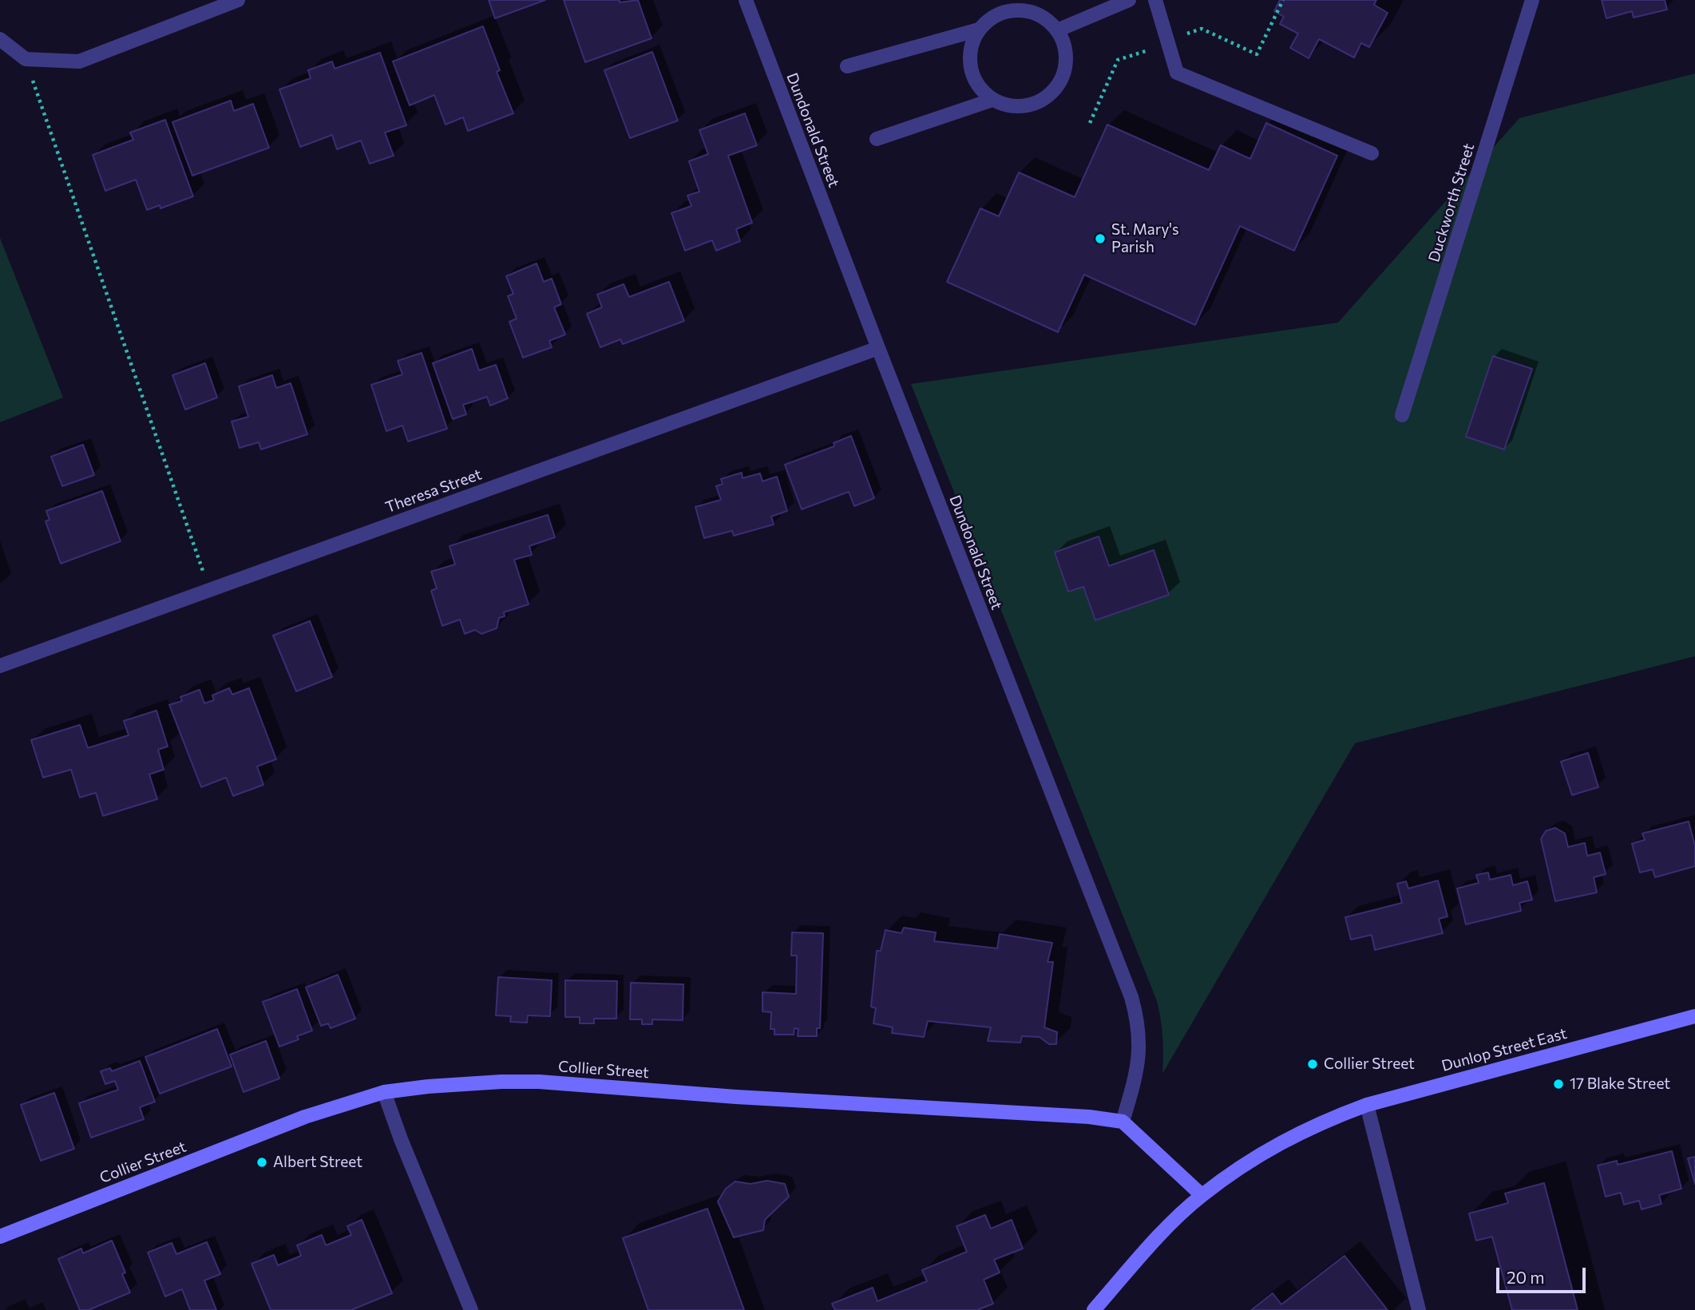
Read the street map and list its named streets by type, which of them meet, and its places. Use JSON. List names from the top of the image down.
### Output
{
  "streets": {
    "street": [
      "Dundonald Street",
      "Duckworth Street",
      "Theresa Street",
      "Dunlop Street East",
      "Collier Street"
    ]
  },
  "crossings": [
    ["Dundonald Street", "Theresa Street"],
    ["Dundonald Street", "Collier Street"]
  ],
  "places": [
    "St. Mary's Parish",
    "Collier Street",
    "17 Blake Street",
    "Albert Street"
  ],
  "scale_bar": "20 m"
}
